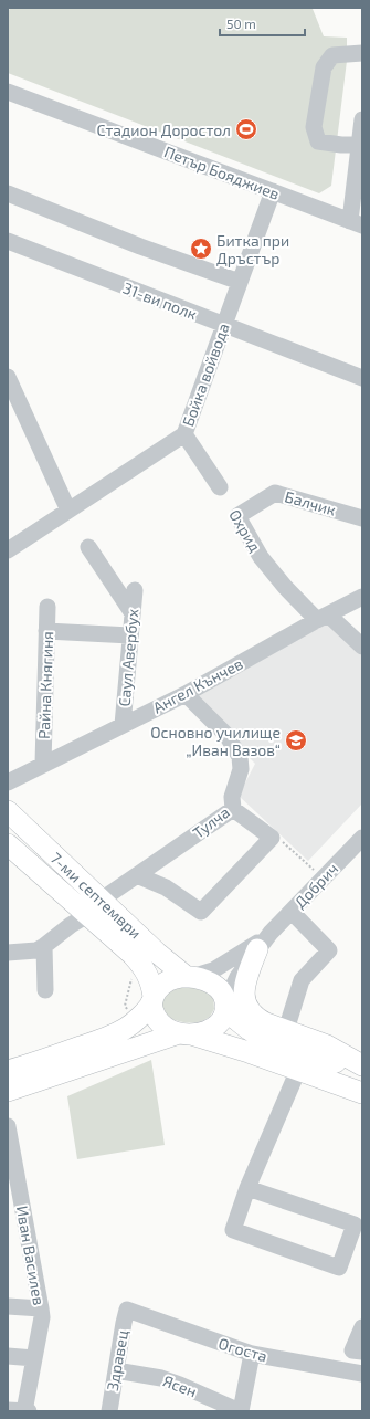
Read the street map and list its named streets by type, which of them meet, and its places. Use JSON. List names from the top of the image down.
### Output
{
  "streets": {
    "main road": ["7-ми септември"],
    "street": [
      "Петър Бояджиев",
      "31-ви полк",
      "Бойка войвода",
      "Балчик",
      "Охрид",
      "Саул Авербух",
      "Райна Княгиня",
      "Ангел Кънчев",
      "Тулча",
      "Добрич",
      "Иван Василев",
      "Огоста",
      "Здравец",
      "Ясен"
    ]
  },
  "crossings": [
    ["Петър Бояджиев", "Бойка войвода"],
    ["31-ви полк", "Бойка войвода"],
    ["Балчик", "Охрид"],
    ["Охрид", "Ангел Кънчев"],
    ["Саул Авербух", "Ангел Кънчев"],
    ["Райна Княгиня", "Ангел Кънчев"],
    ["Ангел Кънчев", "Тулча"],
    ["Тулча", "7-ми септември"],
    ["Добрич", "7-ми септември"],
    ["Огоста", "Здравец"],
    ["Здравец", "Ясен"]
  ],
  "places": {
    "sports": ["Стадион Доростол"],
    "place": ["Битка при Дръстър"],
    "school or university": ["Основно училище „Иван Вазов“"]
  },
  "scale_bar": "50 m"
}
